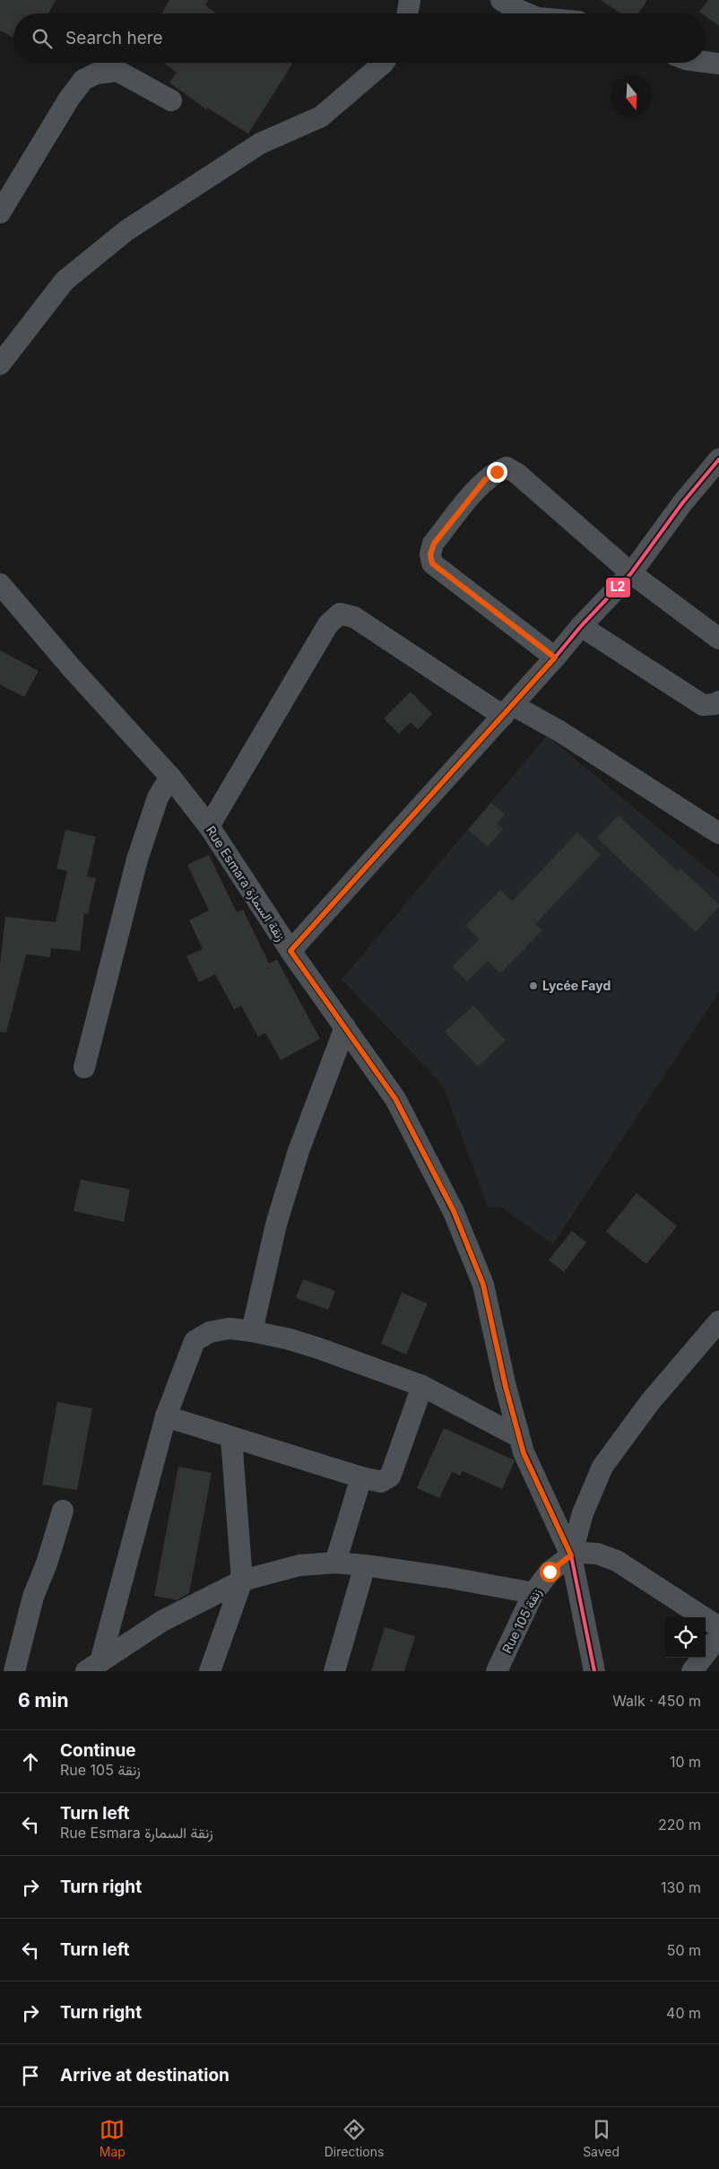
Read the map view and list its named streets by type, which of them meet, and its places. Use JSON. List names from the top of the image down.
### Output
{
  "streets": {
    "street": ["Rue Esmara زنقة السمارة", "Rue 105 زنقة"]
  },
  "crossings": [
    ["Rue Esmara زنقة السمارة", "Rue 105 زنقة"]
  ],
  "places": ["Lycée Fayd"],
  "lines": ["transit line L2"],
  "north": "bottom",
  "page": {
    "search": "Search here",
    "heading": ["6 min", "Walk · 450 m"],
    "list": [
      ["Continue", "Rue 105 زنقة", "10 m"],
      ["Turn left", "Rue Esmara زنقة السمارة", "220 m"],
      ["Turn right", "130 m"],
      ["Turn left", "50 m"],
      ["Turn right", "40 m"],
      "Arrive at destination"
    ],
    "nav": ["Map", "Directions", "Saved"]
  }
}
